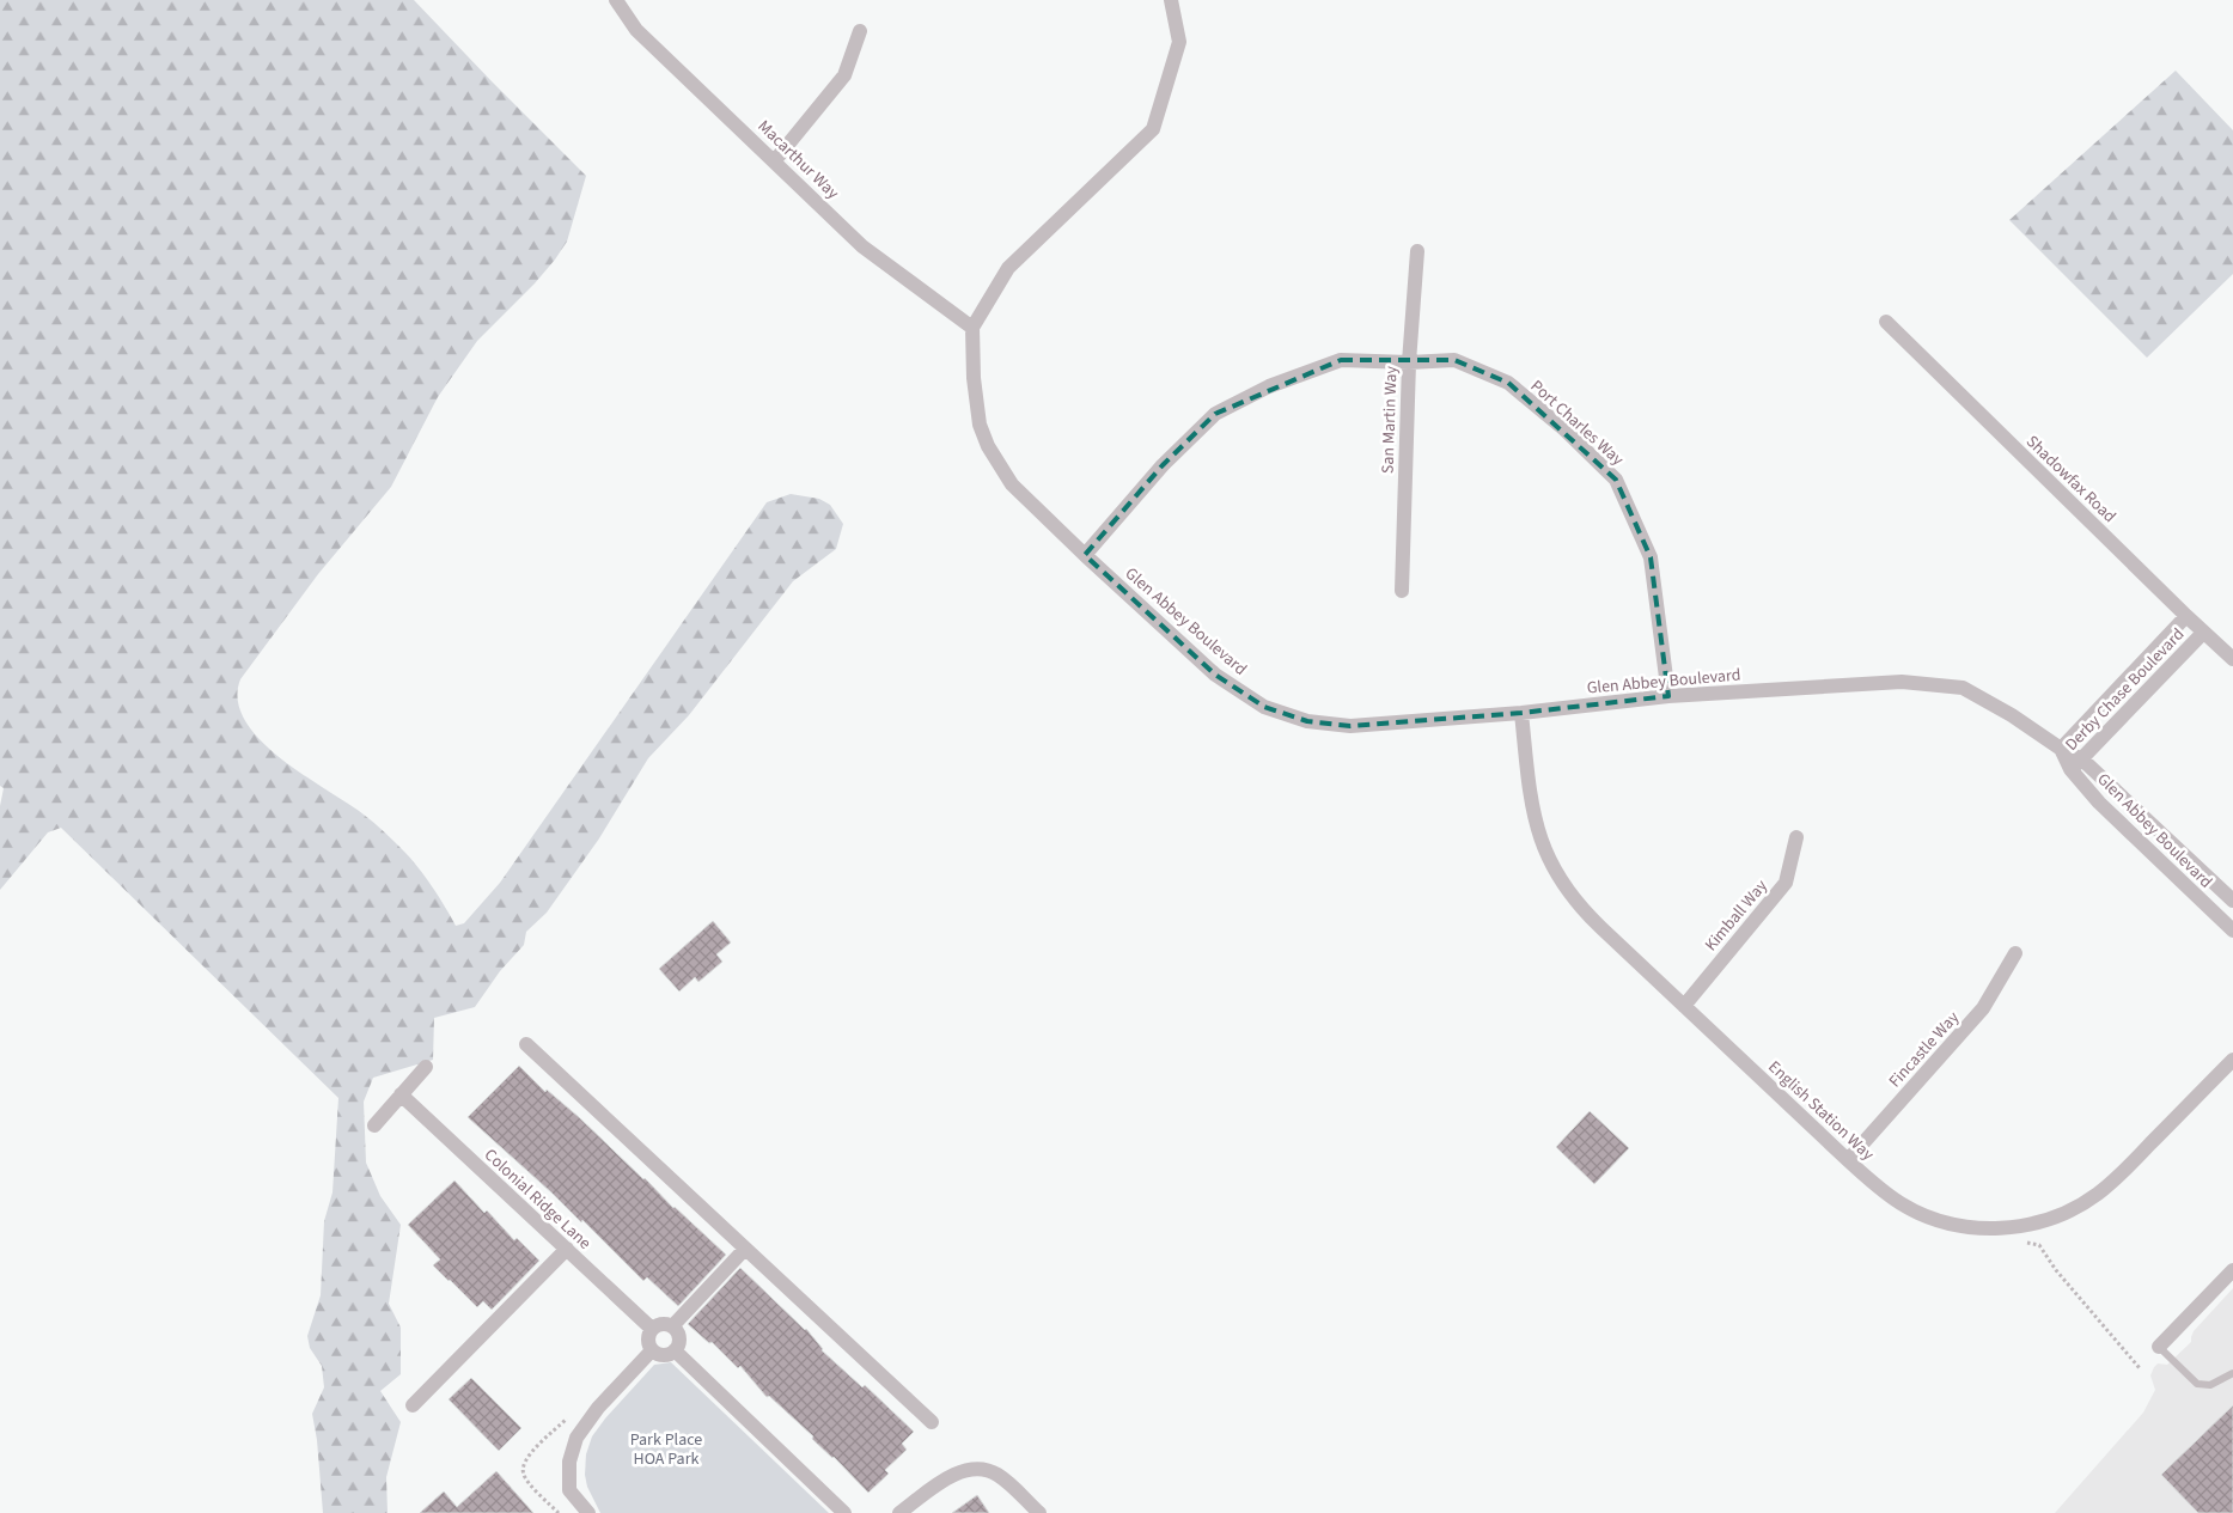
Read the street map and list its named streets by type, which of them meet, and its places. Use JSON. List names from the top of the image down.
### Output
{
  "streets": {
    "street": [
      "Macarthur Way",
      "San Martin Way",
      "Port Charles Way",
      "Shadowfax Road",
      "Glen Abbey Boulevard",
      "Derby Chase Boulevard",
      "Kimball Way",
      "Fincastle Way",
      "English Station Way",
      "Colonial Ridge Lane"
    ]
  },
  "crossings": [
    ["Macarthur Way", "Glen Abbey Boulevard"],
    ["San Martin Way", "Port Charles Way"],
    ["Port Charles Way", "Glen Abbey Boulevard"],
    ["Shadowfax Road", "Derby Chase Boulevard"],
    ["Glen Abbey Boulevard", "Derby Chase Boulevard"],
    ["Glen Abbey Boulevard", "English Station Way"],
    ["Kimball Way", "English Station Way"],
    ["Fincastle Way", "English Station Way"]
  ],
  "parks": ["Park Place HOA Park"]
}
